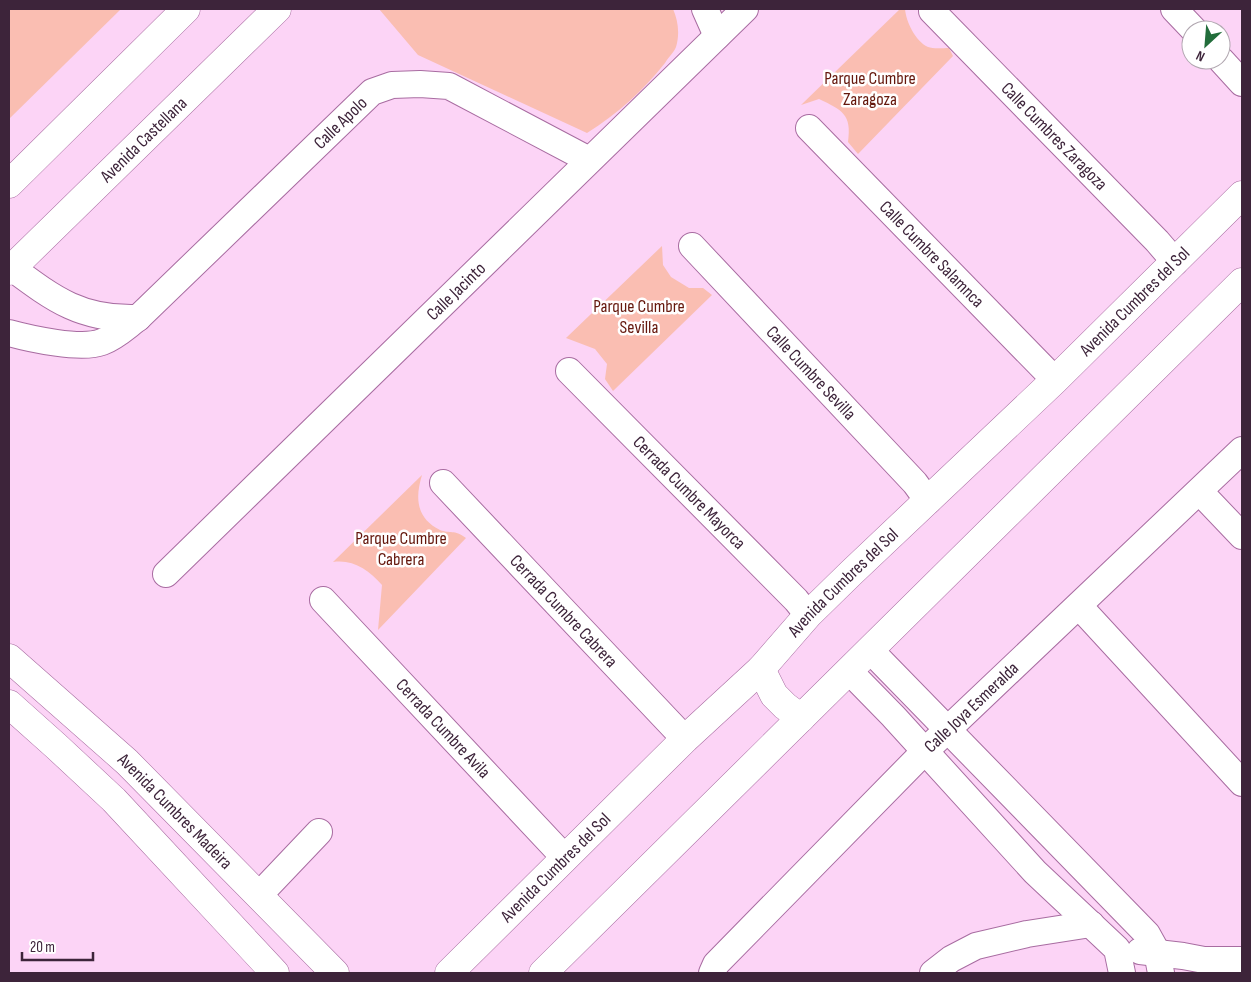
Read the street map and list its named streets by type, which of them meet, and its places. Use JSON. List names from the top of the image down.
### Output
{
  "streets": {
    "main road": ["Avenida Castellana", "Avenida Cumbres del Sol", "Avenida Cumbres Madeira"],
    "street": [
      "Calle Apolo",
      "Calle Cumbres Zaragoza",
      "Calle Cumbre Salamnca",
      "Calle Jacinto",
      "Calle Cumbre Sevilla",
      "Cerrada Cumbre Mayorca",
      "Cerrada Cumbre Cabrera",
      "Calle Joya Esmeralda",
      "Cerrada Cumbre Avila"
    ]
  },
  "crossings": [
    ["Calle Apolo", "Calle Jacinto"],
    ["Calle Cumbres Zaragoza", "Avenida Cumbres del Sol"],
    ["Calle Cumbre Salamnca", "Avenida Cumbres del Sol"],
    ["Avenida Cumbres del Sol", "Calle Cumbre Sevilla"],
    ["Avenida Cumbres del Sol", "Cerrada Cumbre Mayorca"],
    ["Avenida Cumbres del Sol", "Cerrada Cumbre Cabrera"],
    ["Avenida Cumbres del Sol", "Cerrada Cumbre Avila"]
  ],
  "parks": ["Parque Cumbre Zaragoza", "Parque Cumbre Sevilla", "Parque Cumbre Cabrera"],
  "scale_bar": "20 m",
  "north": "bottom left"
}
